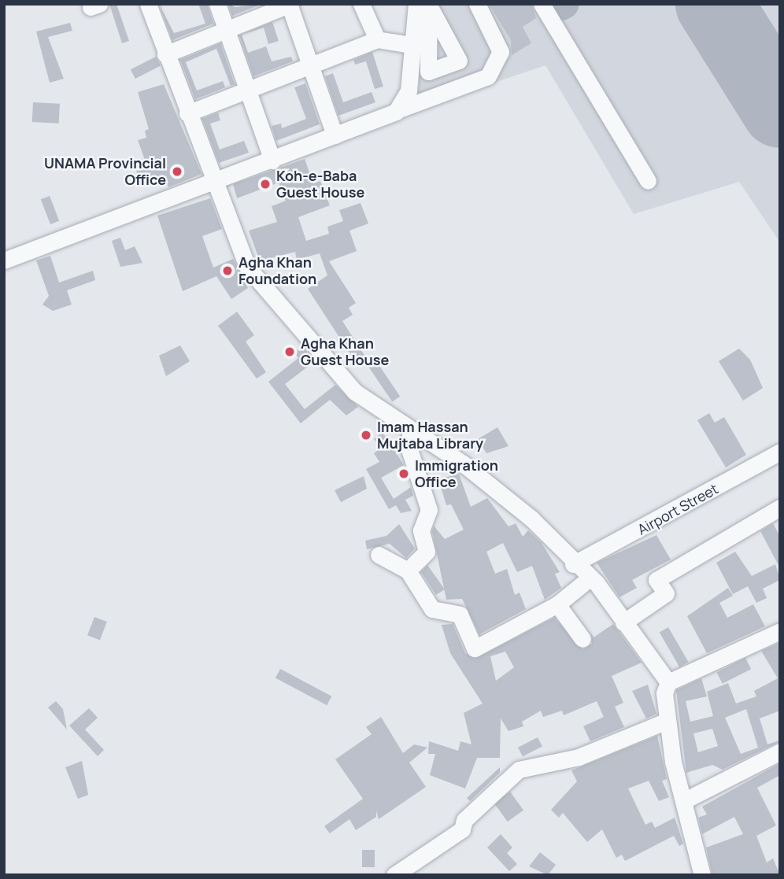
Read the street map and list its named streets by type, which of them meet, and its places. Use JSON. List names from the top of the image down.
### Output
{
  "streets": {
    "street": ["Airport Street"]
  },
  "places": [
    "UNAMA Provincial Office",
    "Koh-e-Baba Guest House",
    "Agha Khan Foundation",
    "Agha Khan Guest House",
    "Imam Hassan Mujtaba Library",
    "Immigration Office"
  ]
}
